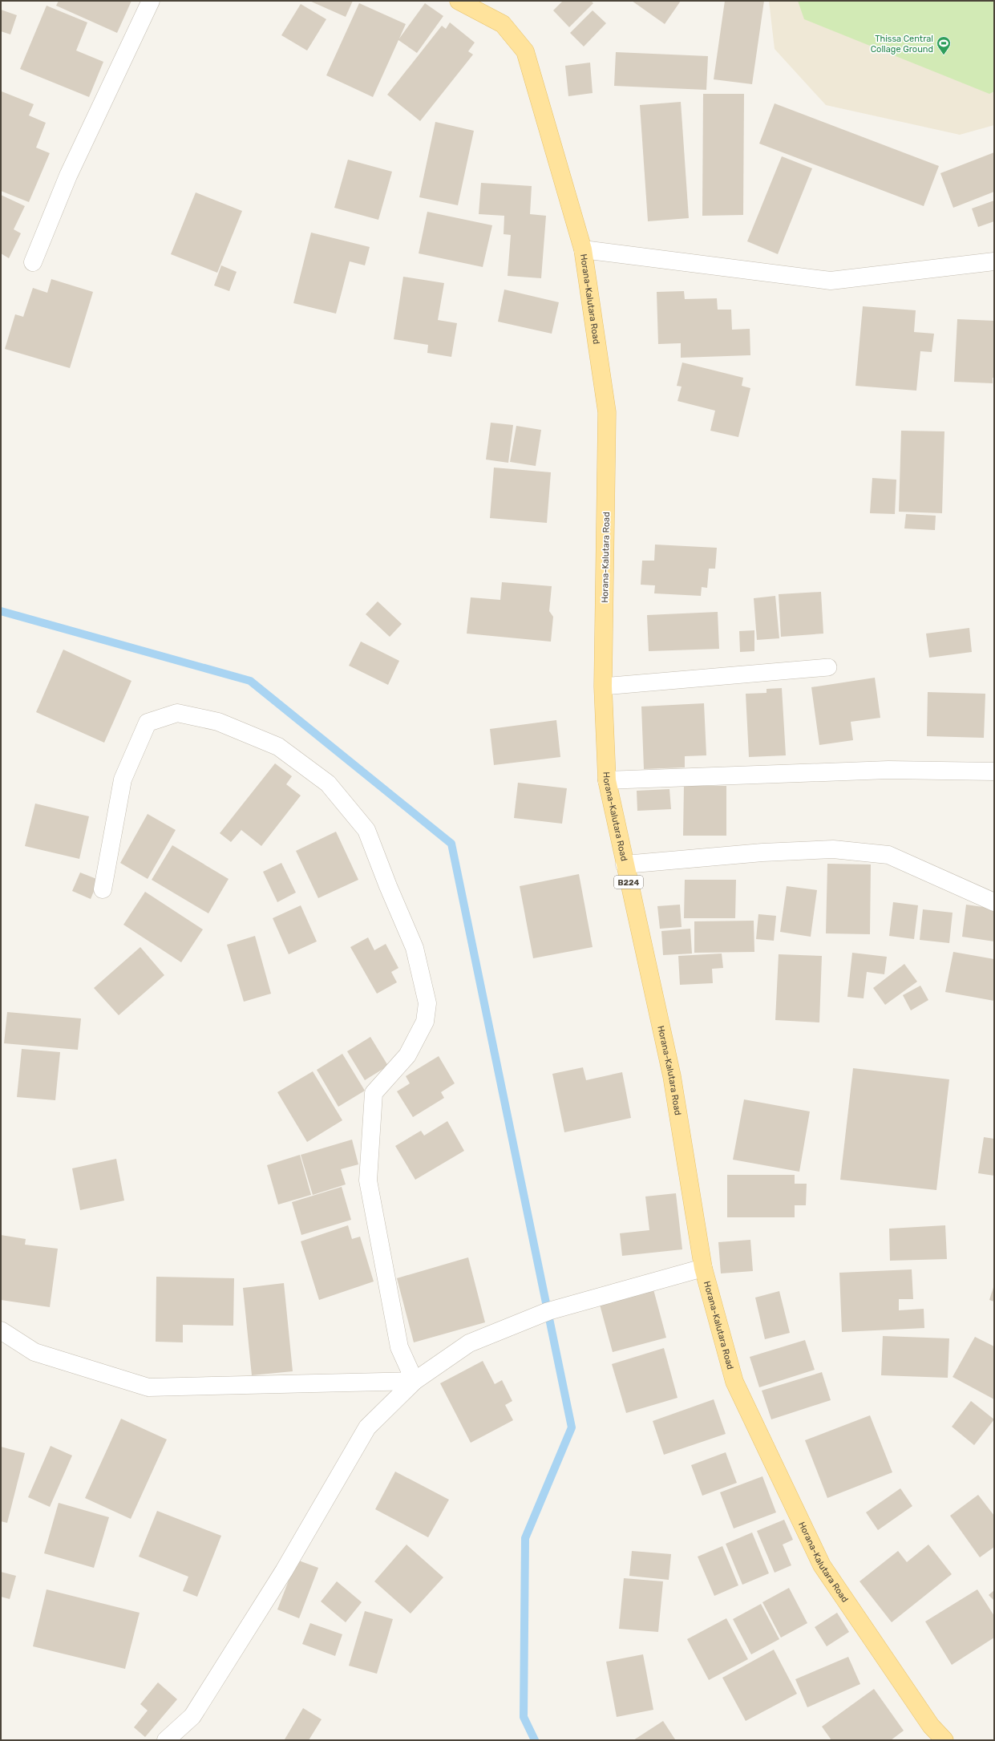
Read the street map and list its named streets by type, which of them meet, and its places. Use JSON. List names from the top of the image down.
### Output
{
  "streets": {
    "main road": ["Horana-Kalutara Road", "B224"]
  },
  "places": {
    "sports": ["Thissa Central Collage Ground"]
  }
}
